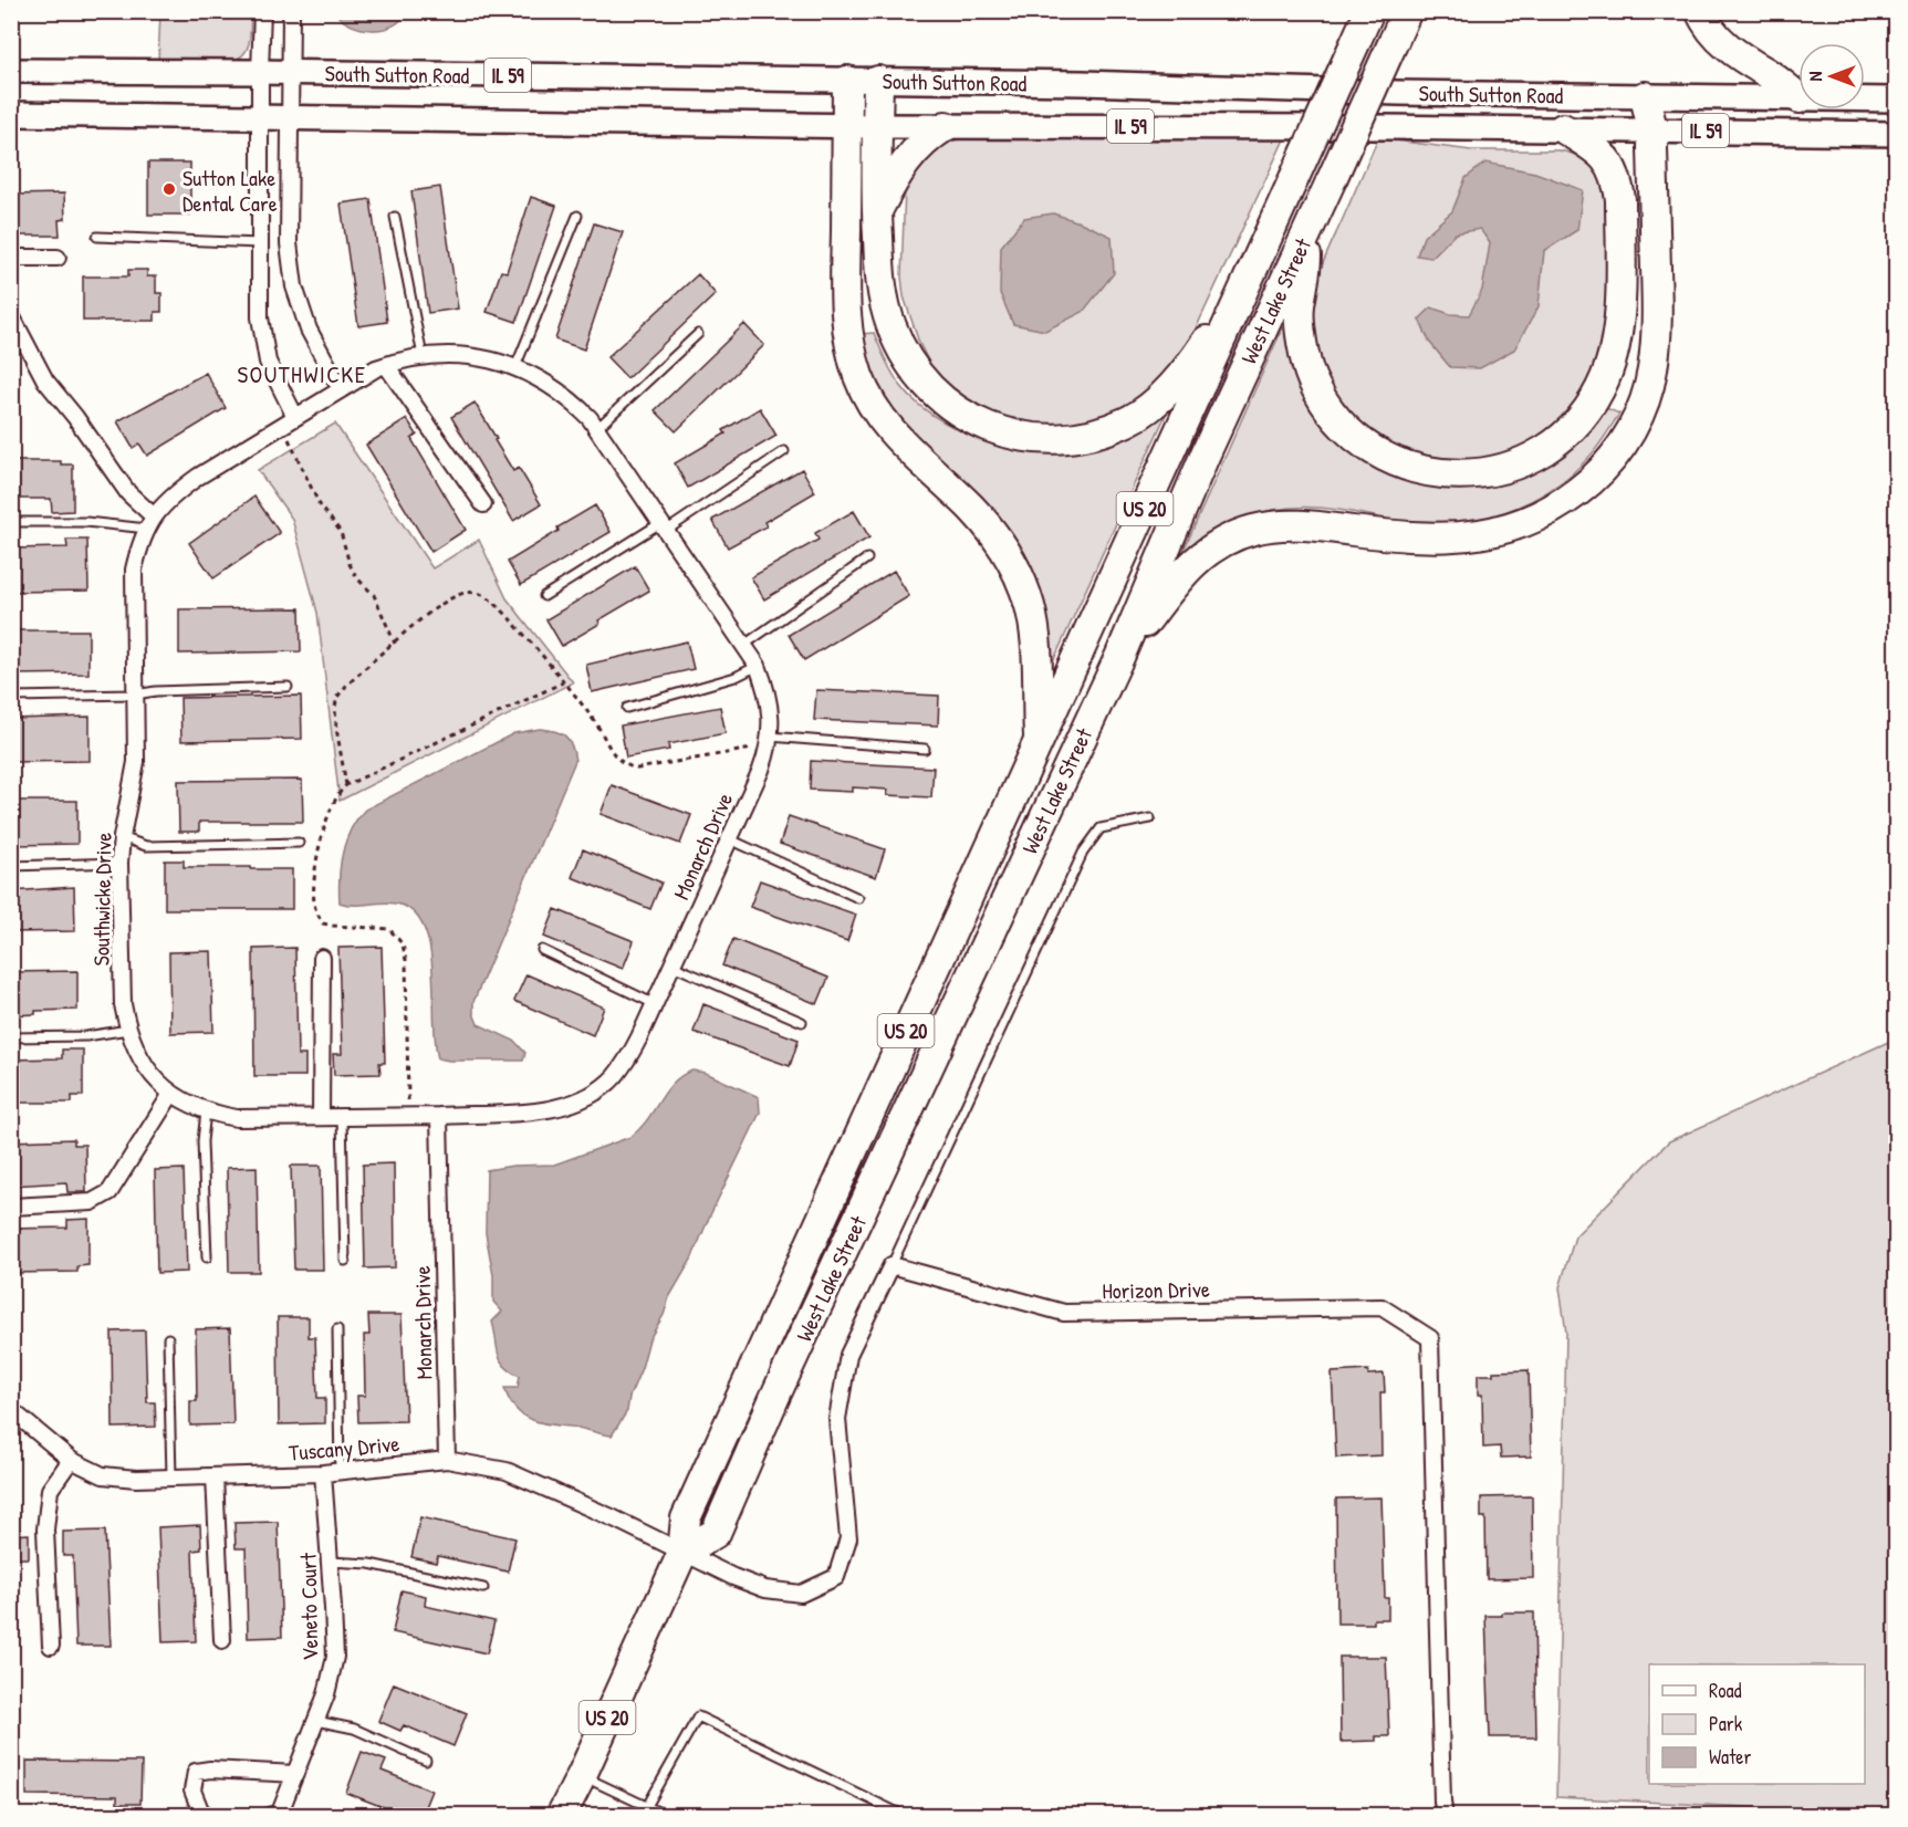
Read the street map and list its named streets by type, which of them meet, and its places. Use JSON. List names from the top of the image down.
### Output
{
  "streets": {
    "highway": ["West Lake Street", "US 20"],
    "main road": ["South Sutton Road", "IL 59"],
    "street": [
      "Monarch Drive",
      "Southwicke Drive",
      "Horizon Drive",
      "Tuscany Drive",
      "Veneto Court"
    ]
  },
  "crossings": [
    ["West Lake Street", "Tuscany Drive"],
    ["Monarch Drive", "Southwicke Drive"],
    ["Monarch Drive", "Tuscany Drive"],
    ["Tuscany Drive", "Veneto Court"]
  ],
  "districts": ["SOUTHWICKE"],
  "places": ["Sutton Lake Dental Care"],
  "legend": ["Road", "Park", "Water"],
  "north": "left"
}
